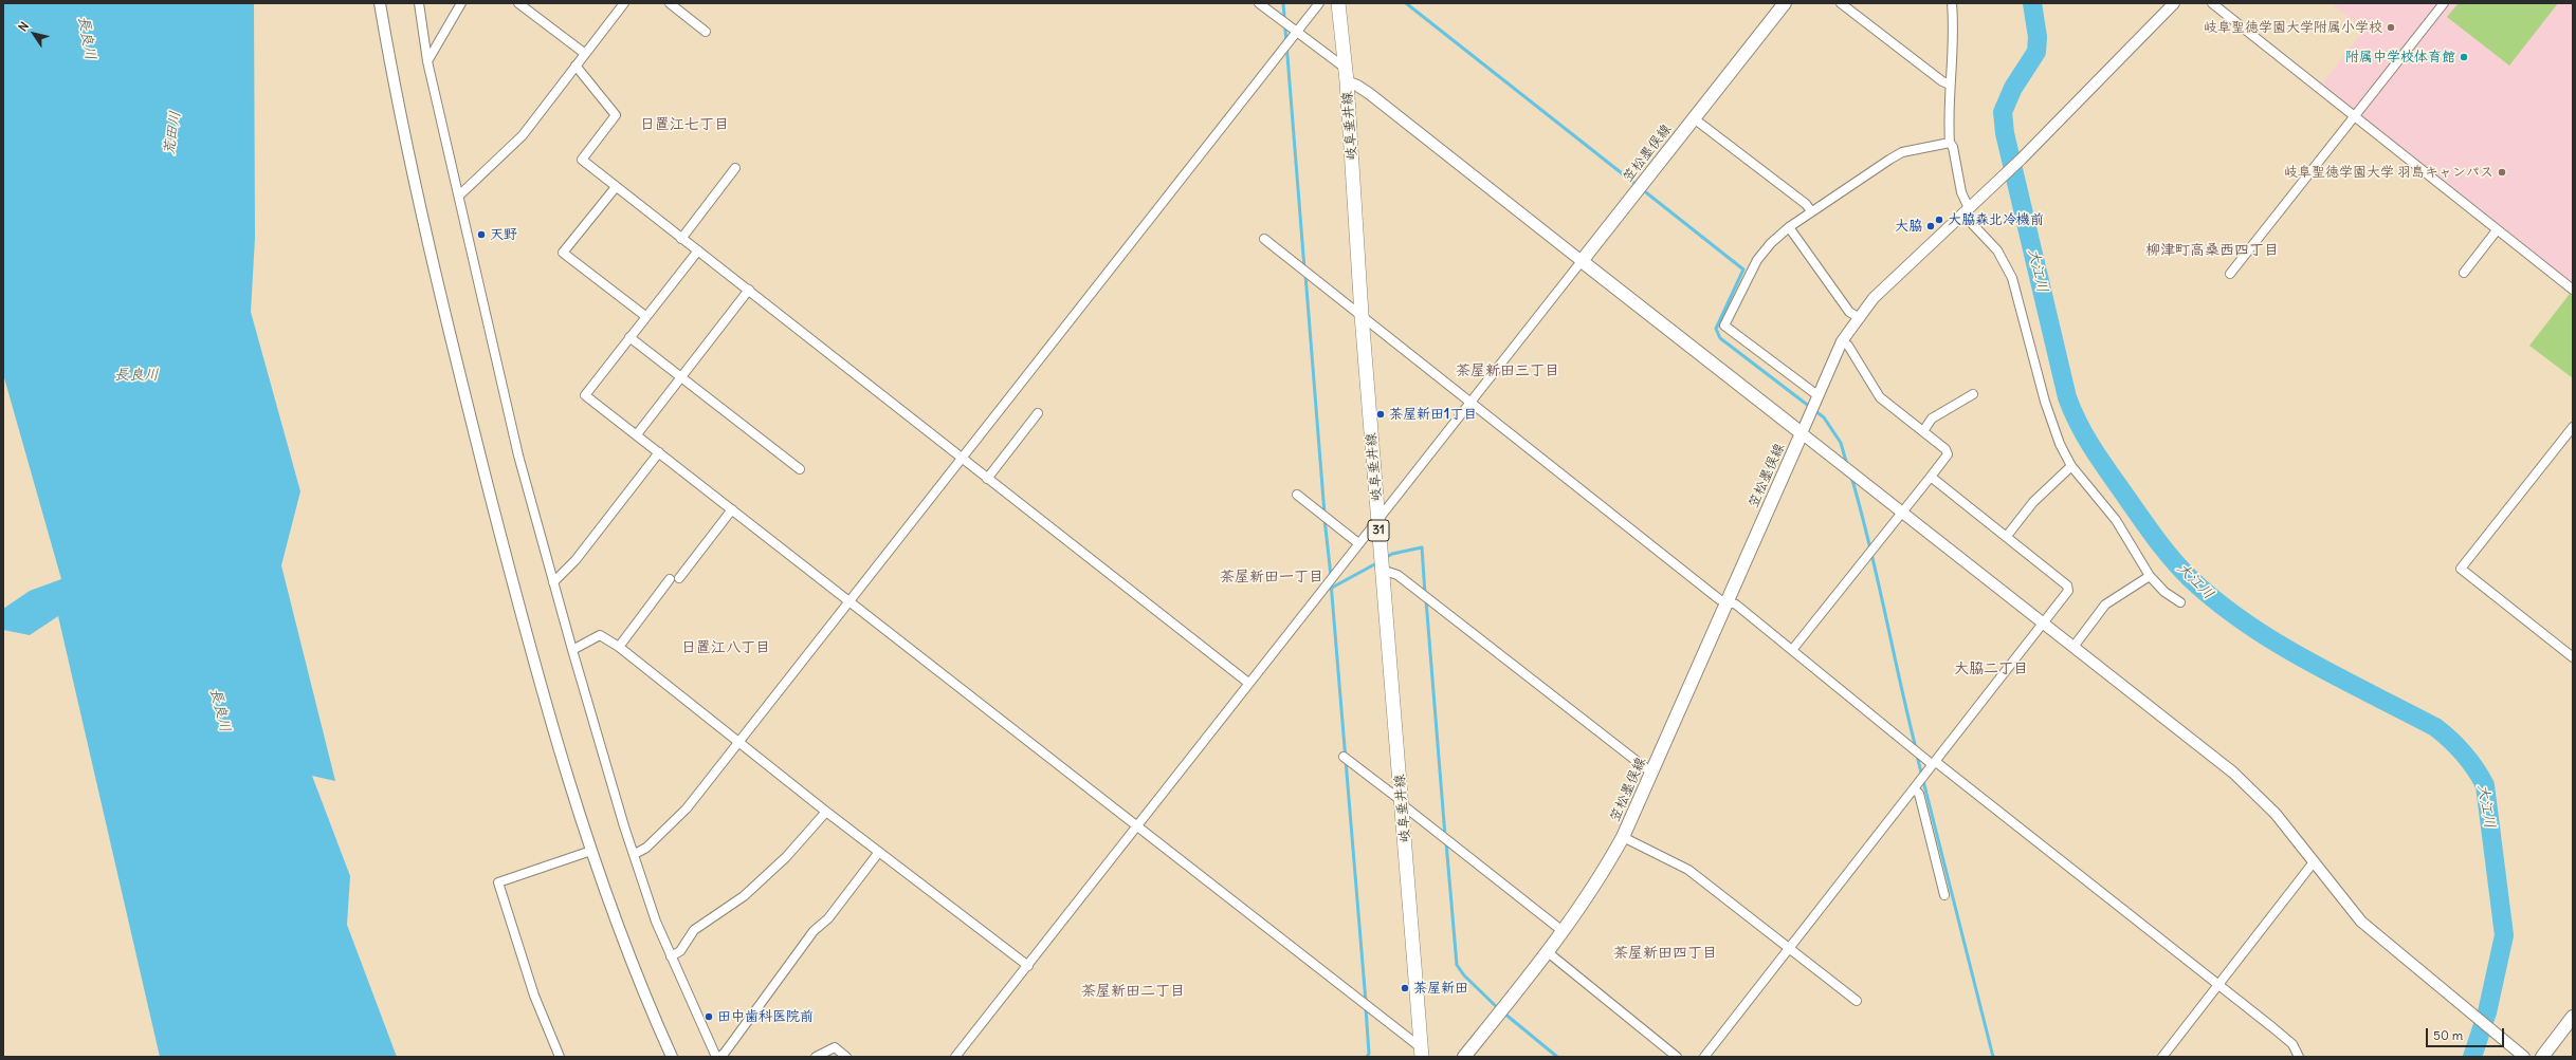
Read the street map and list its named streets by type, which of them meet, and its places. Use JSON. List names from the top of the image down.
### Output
{
  "streets": {
    "main road": ["岐阜垂井線", "笠松墨俣線", "31"]
  },
  "districts": [
    "日置江七丁目",
    "柳津町高桑西四丁目",
    "茶屋新田三丁目",
    "茶屋新田一丁目",
    "日置江八丁目",
    "大脇二丁目",
    "茶屋新田四丁目",
    "茶屋新田二丁目"
  ],
  "water": ["長良川", "荒田川", "大江川"],
  "places": [
    "岐阜聖徳学園大学附属小学校",
    "附属中学校体育館",
    "岐阜聖徳学園大学 羽島キャンパス",
    "大脇森北冷機前",
    "大脇",
    "天野",
    "茶屋新田1丁目",
    "茶屋新田",
    "田中歯科医院前"
  ],
  "scale_bar": "50 m",
  "north": "top left"
}
